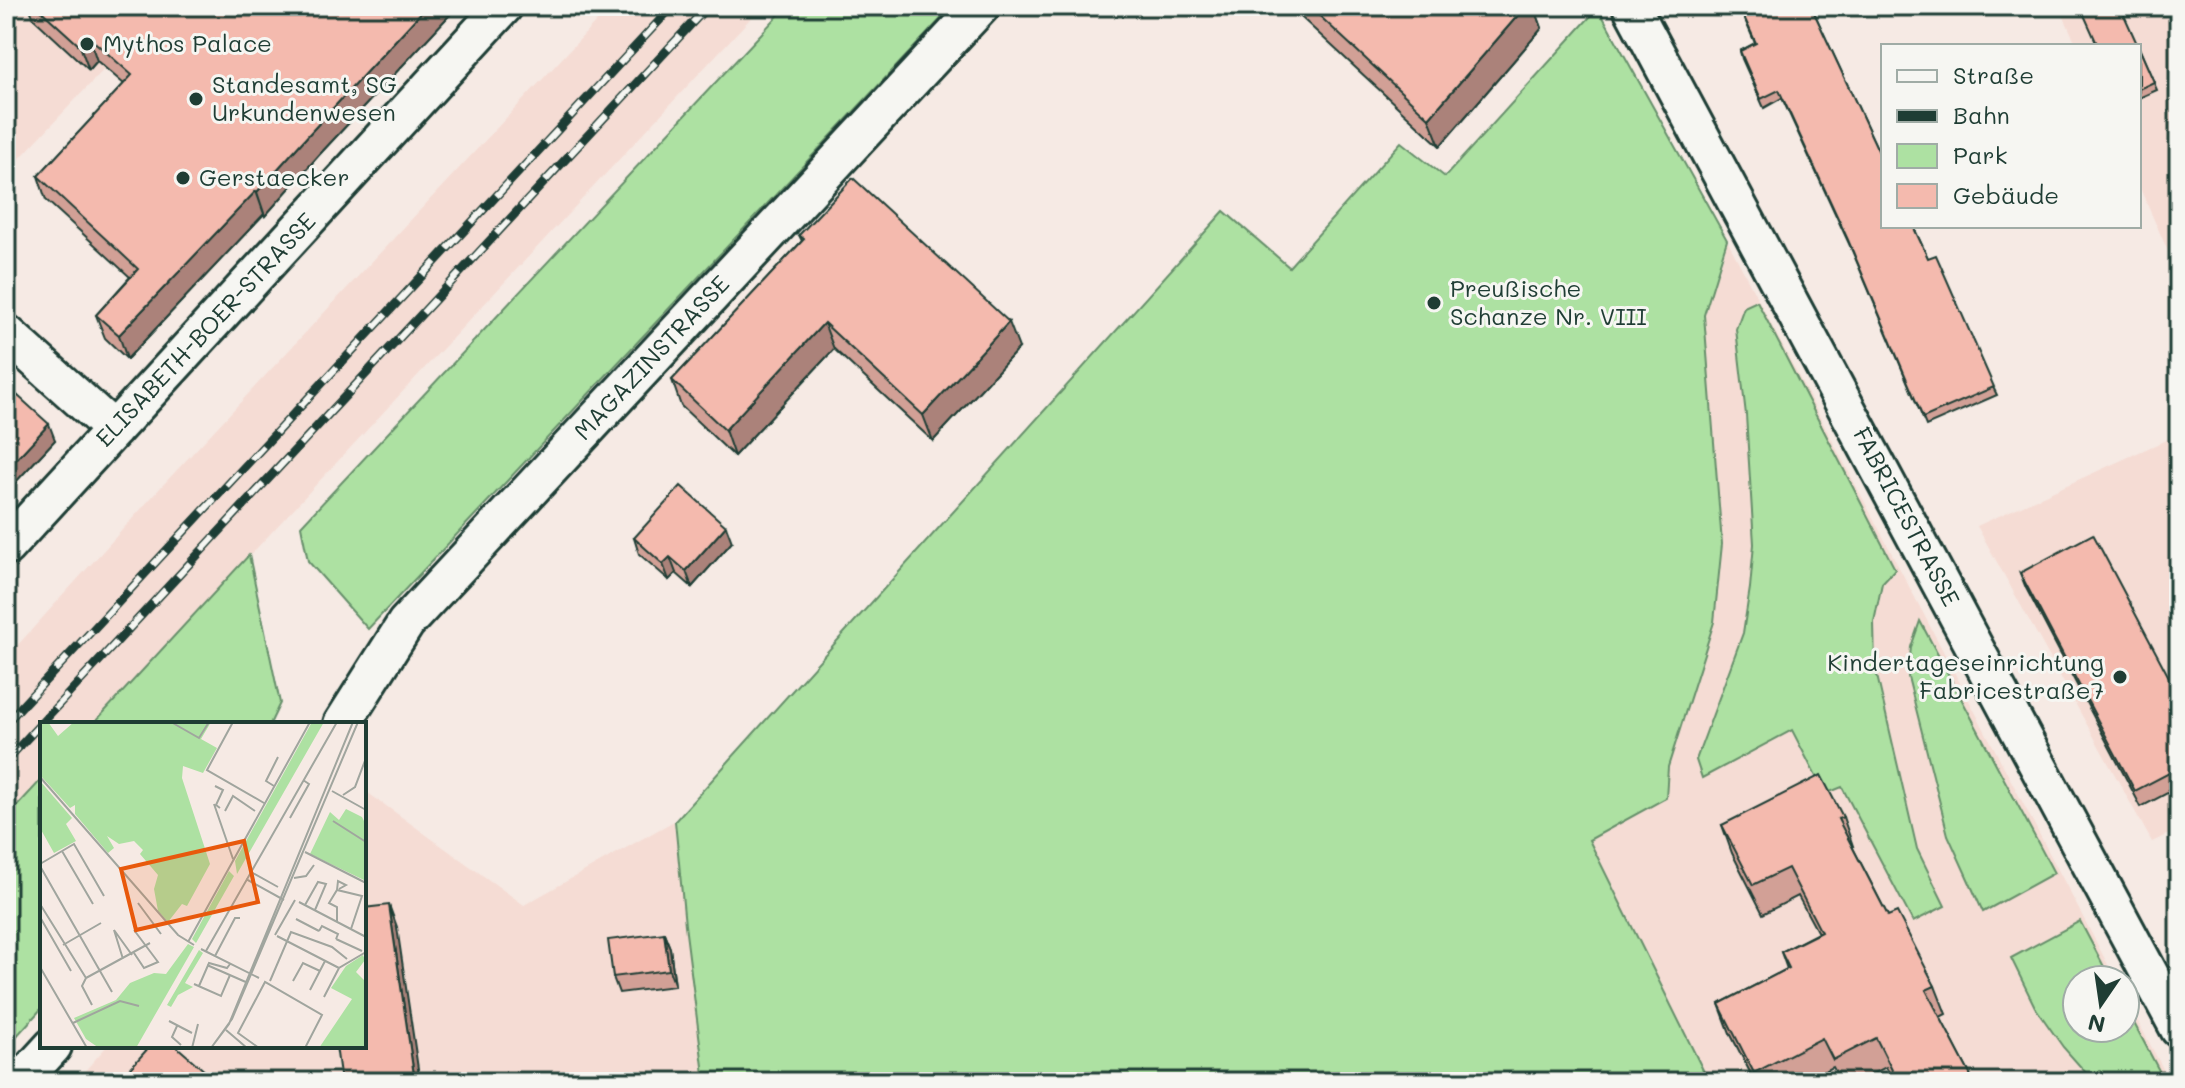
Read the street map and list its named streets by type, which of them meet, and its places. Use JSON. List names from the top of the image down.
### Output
{
  "streets": {
    "street": ["ELISABETH-BOER-STRASSE", "MAGAZINSTRASSE", "FABRICESTRASSE"]
  },
  "places": [
    "Mythos Palace",
    "Standesamt, SG Urkundenwesen",
    "Gerstaecker",
    "Preußische Schanze Nr. VIII",
    "Kindertageseinrichtung Fabricestraße7"
  ],
  "legend": [
    "Straße",
    "Bahn",
    "Park",
    "Gebäude"
  ],
  "north": "bottom"
}
